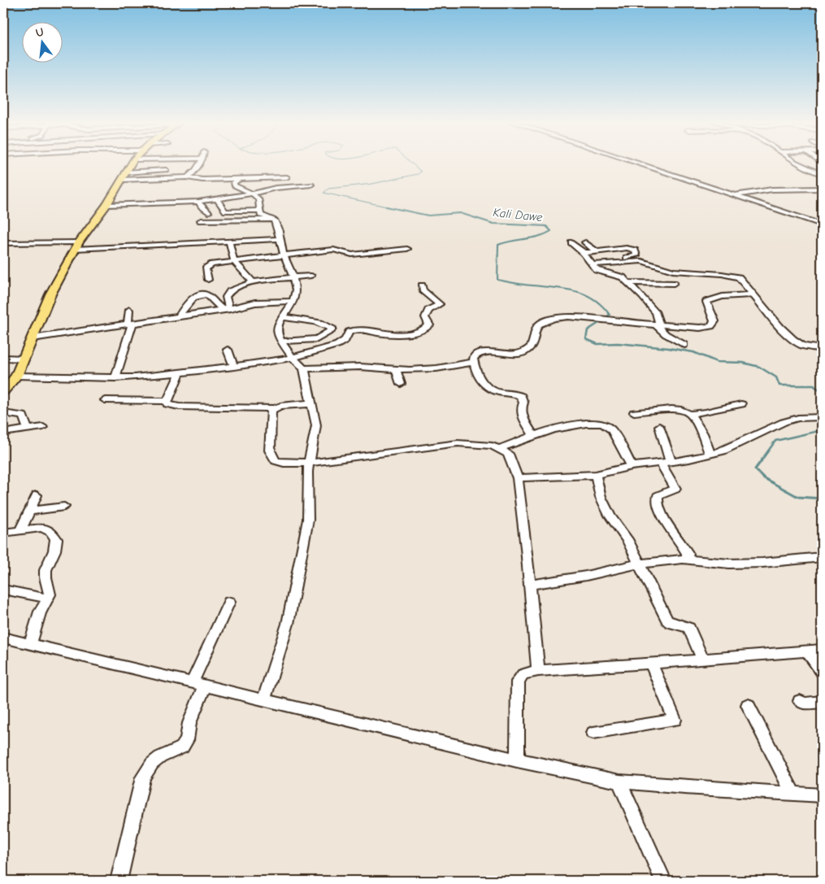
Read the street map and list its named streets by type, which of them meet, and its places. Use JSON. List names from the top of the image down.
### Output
{
  "water": ["Kali Dawe"],
  "north": "top"
}
